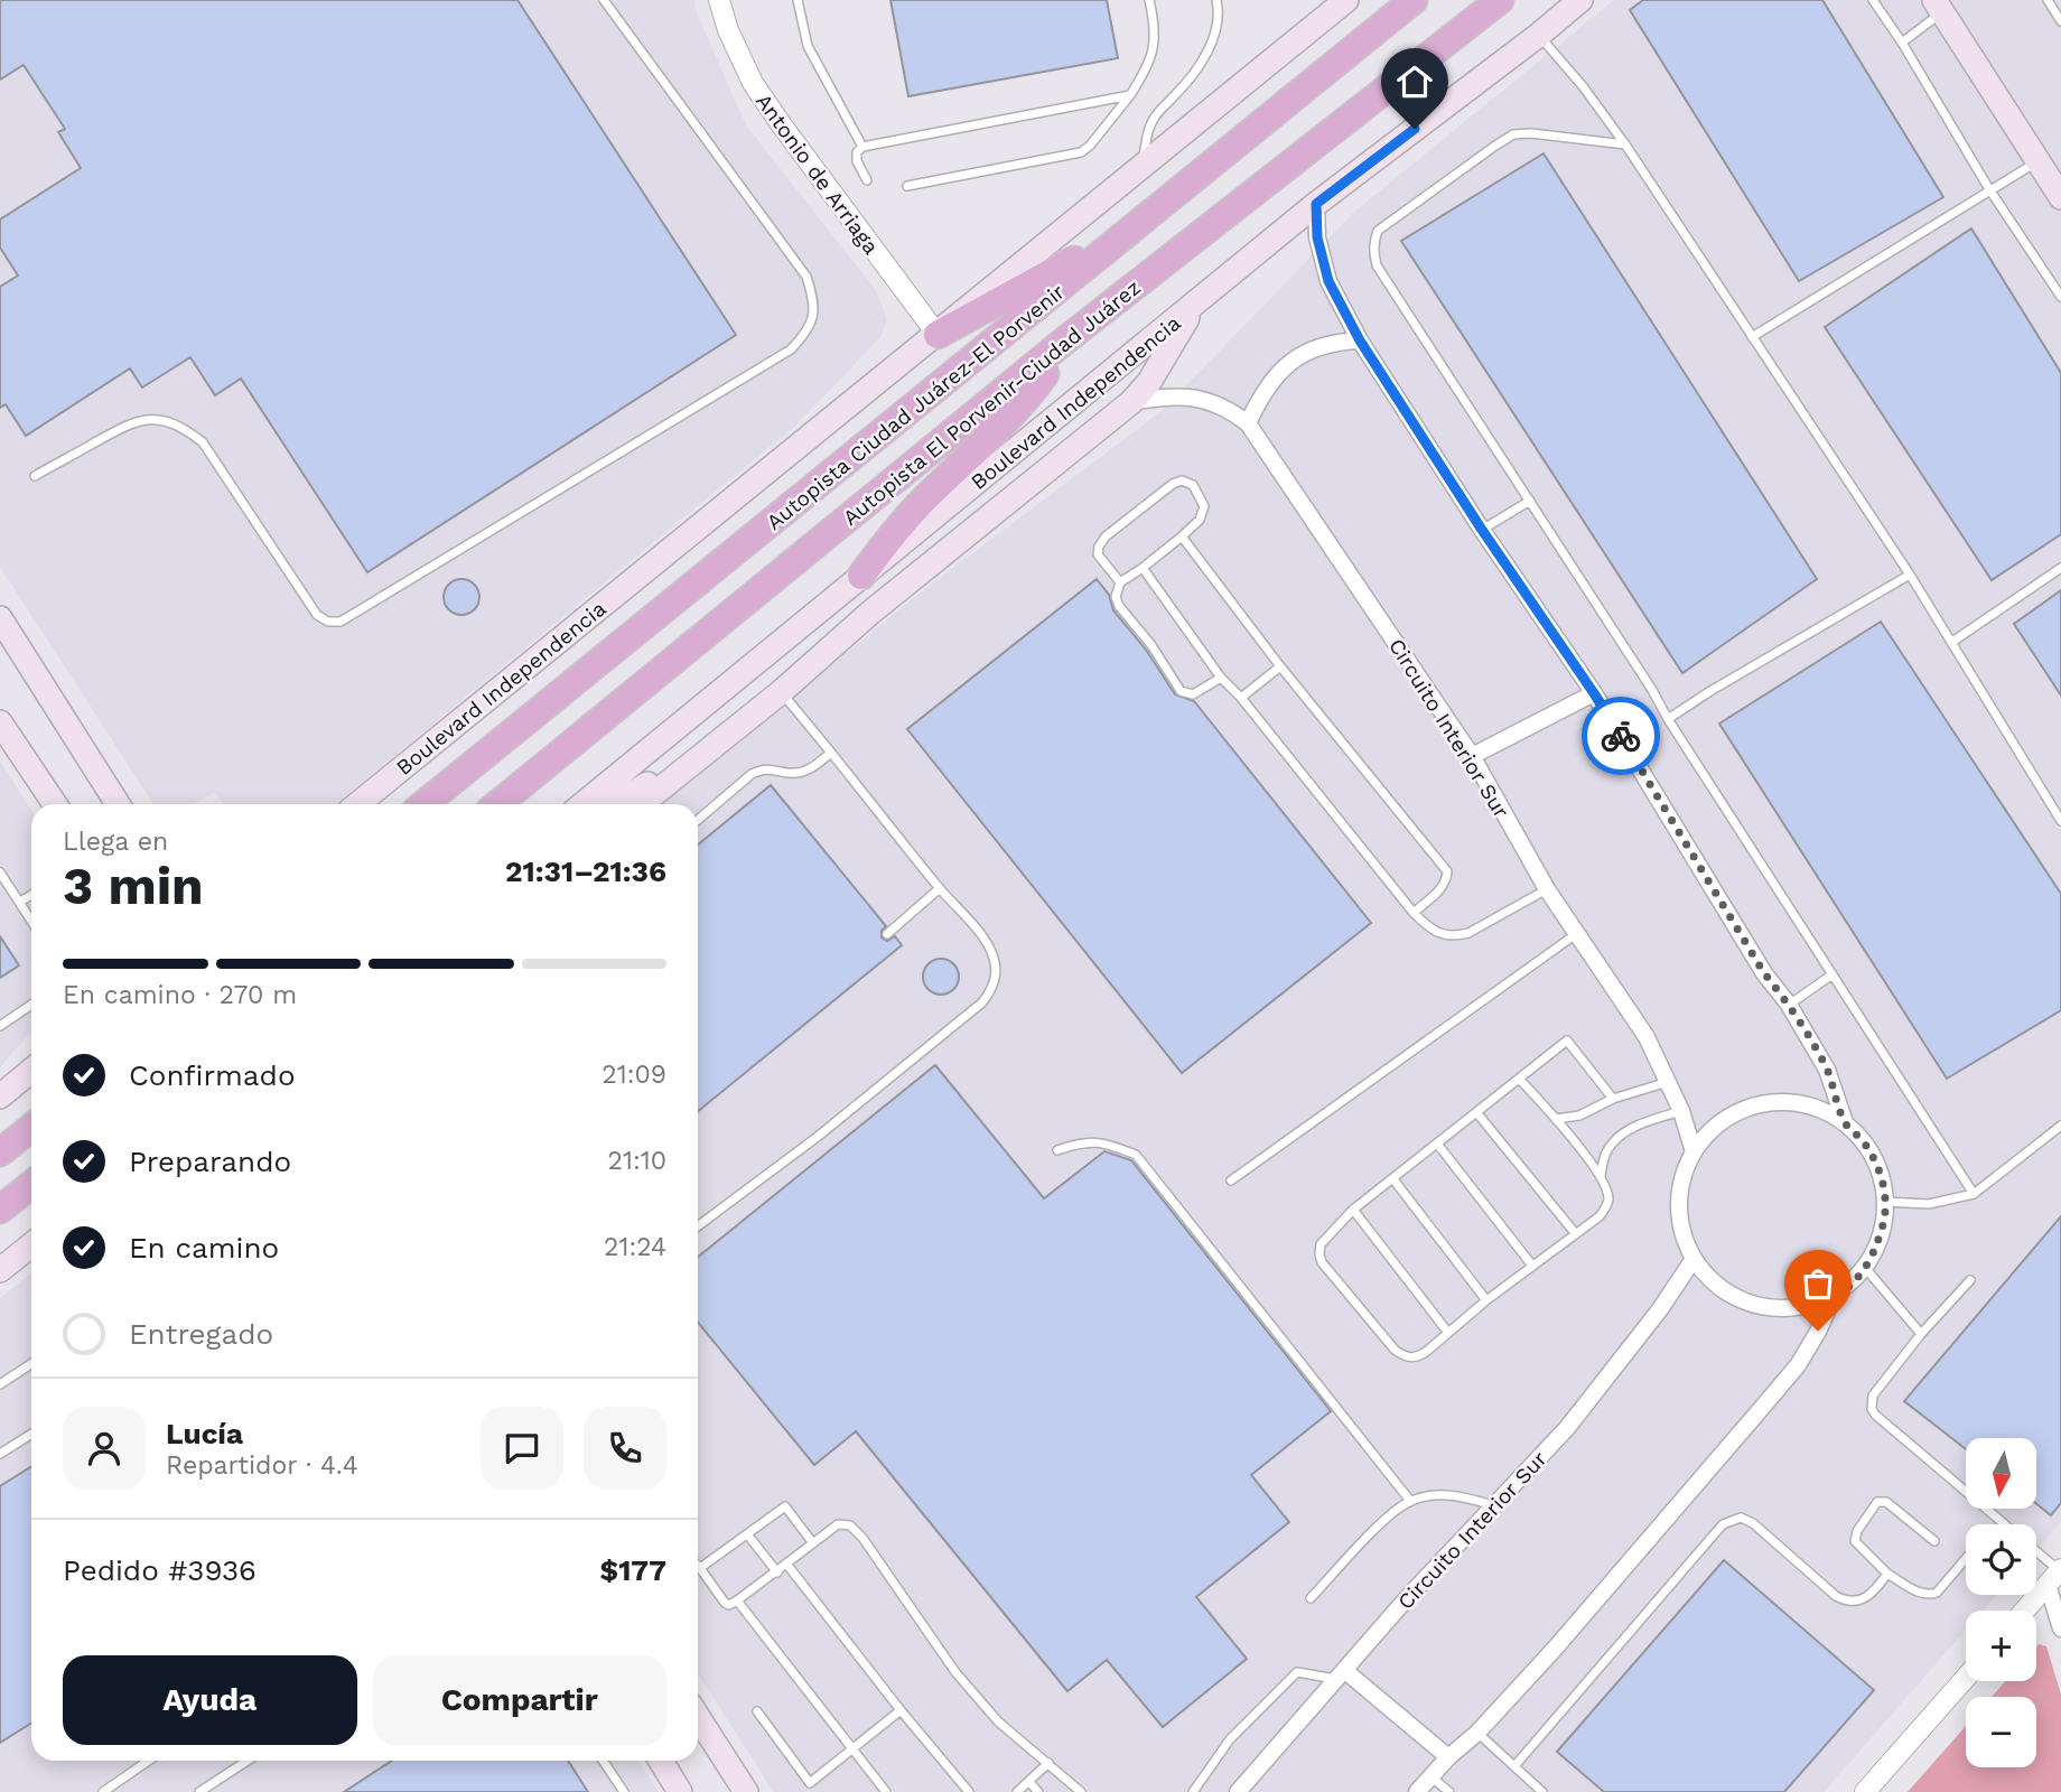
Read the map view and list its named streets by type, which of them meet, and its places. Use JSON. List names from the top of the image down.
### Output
{
  "streets": {
    "highway": ["Autopista El Porvenir-Ciudad Juárez", "Autopista Ciudad Juárez-El Porvenir"],
    "main road": ["Boulevard Independencia"],
    "street": ["Antonio de Arriaga", "Circuito Interior Sur"]
  },
  "crossings": [
    ["Antonio de Arriaga", "Boulevard Independencia"]
  ],
  "north": "bottom",
  "page": {
    "heading": ["3 min", "Llega en", "21:31–21:36"],
    "panel": [
      "Lucía",
      "Repartidor · 4.4",
      "Pedido #3936",
      "$177"
    ],
    "bar": "En camino · 270 m",
    "list": [
      ["Confirmado", "21:09"],
      ["Preparando", "21:10"],
      ["En camino", "21:24"],
      "Entregado"
    ],
    "map_buttons": ["+", "−"],
    "buttons": ["Ayuda", "Compartir"]
  }
}
